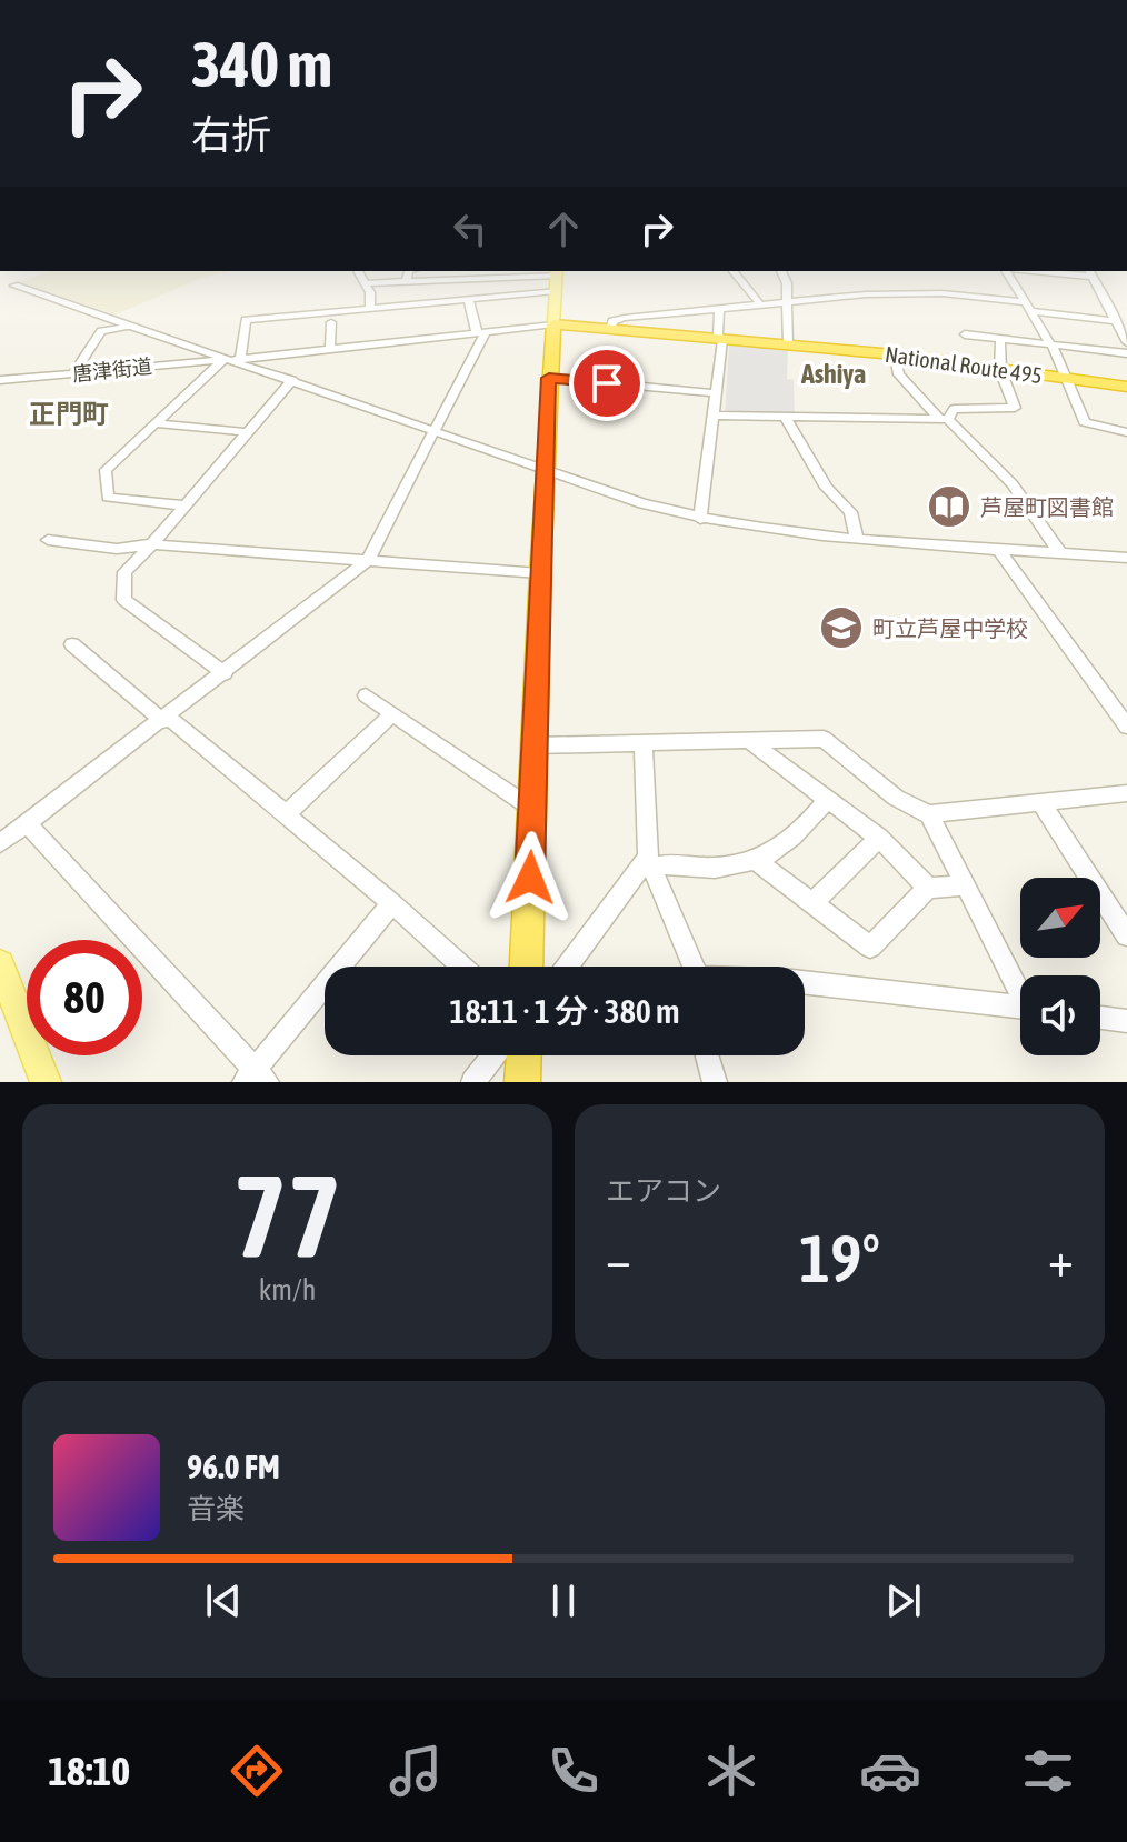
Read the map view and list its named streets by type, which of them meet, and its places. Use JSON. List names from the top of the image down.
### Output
{
  "streets": {
    "highway": ["National Route 495"],
    "street": ["唐津街道"]
  },
  "crossings": [
    ["National Route 495", "唐津街道"]
  ],
  "districts": ["Ashiya", "正門町"],
  "places": {
    "library": ["芦屋町図書館"],
    "school or university": ["町立芦屋中学校"]
  },
  "north": "top right",
  "page": {
    "turn": ["340 m", "右折"],
    "limit": "80",
    "trip": "18:11 · 1 分 · 380 m",
    "tile": [
      ["77", "km/h"],
      "エアコン"
    ],
    "heat": ["−", "19°", "+"],
    "song": ["96.0 FM", "音楽"],
    "tabs": "18:10"
  }
}
